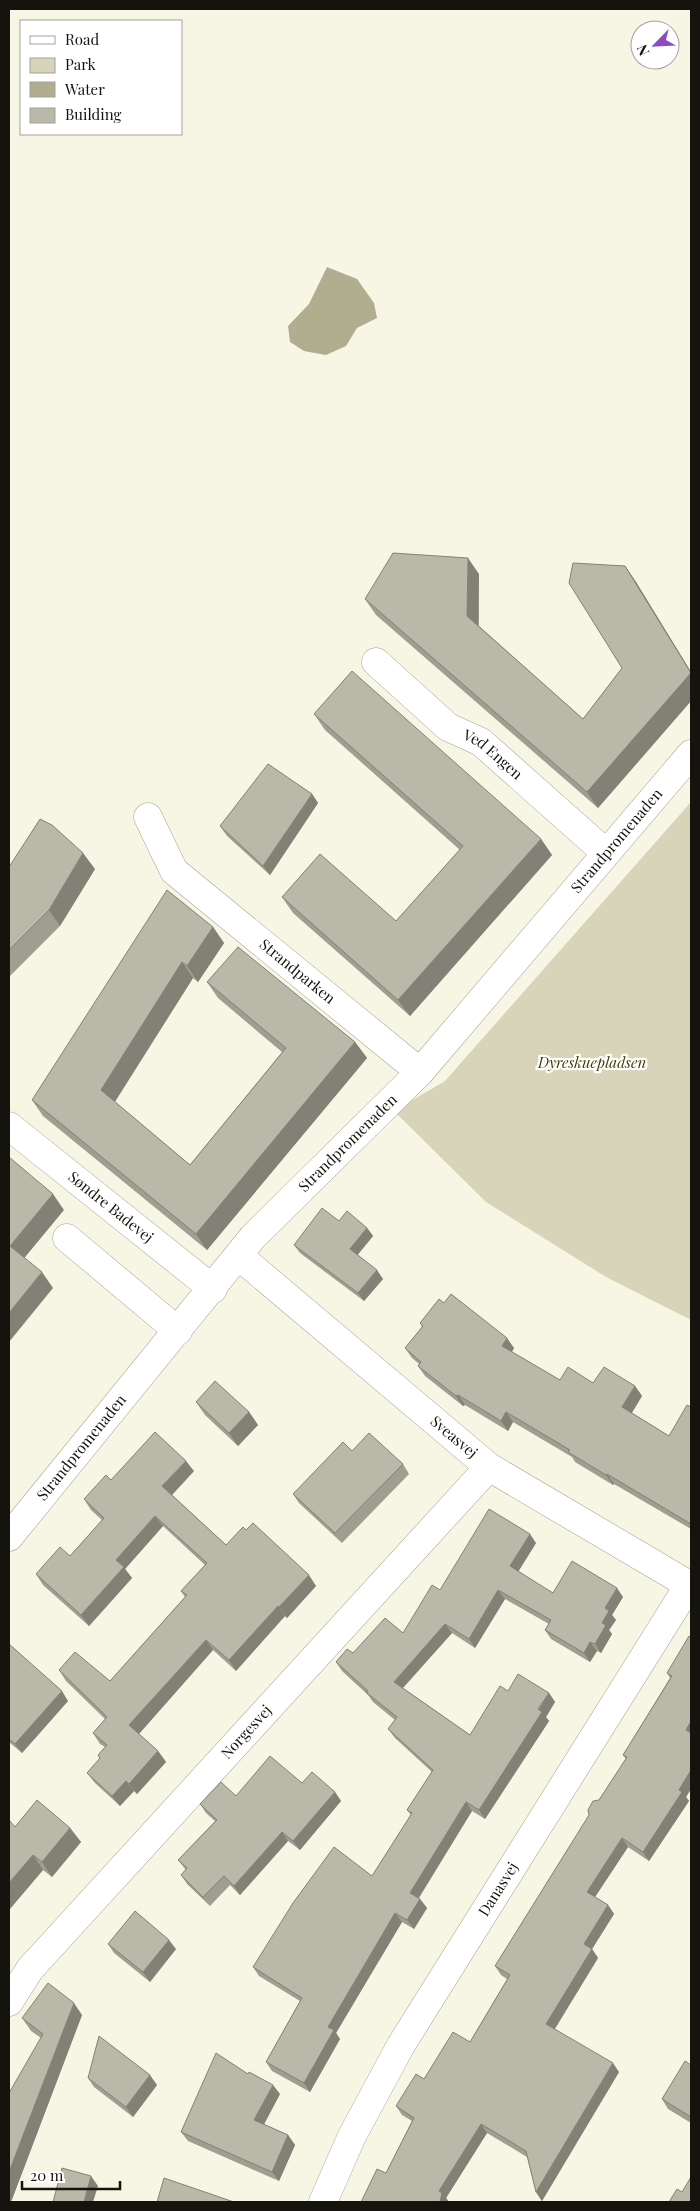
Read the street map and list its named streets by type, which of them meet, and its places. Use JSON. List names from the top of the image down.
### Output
{
  "streets": {
    "street": [
      "Ved Engen",
      "Strandpromenaden",
      "Strandparken",
      "Søndre Badevej",
      "Sveasvej",
      "Norgesvej",
      "Danasvej"
    ]
  },
  "crossings": [
    ["Ved Engen", "Strandpromenaden"],
    ["Strandpromenaden", "Strandparken"],
    ["Strandpromenaden", "Søndre Badevej"],
    ["Strandpromenaden", "Sveasvej"],
    ["Sveasvej", "Norgesvej"],
    ["Sveasvej", "Danasvej"]
  ],
  "parks": ["Dyreskuepladsen"],
  "legend": [
    "Road",
    "Park",
    "Water",
    "Building"
  ],
  "scale_bar": "20 m",
  "north": "bottom left"
}
